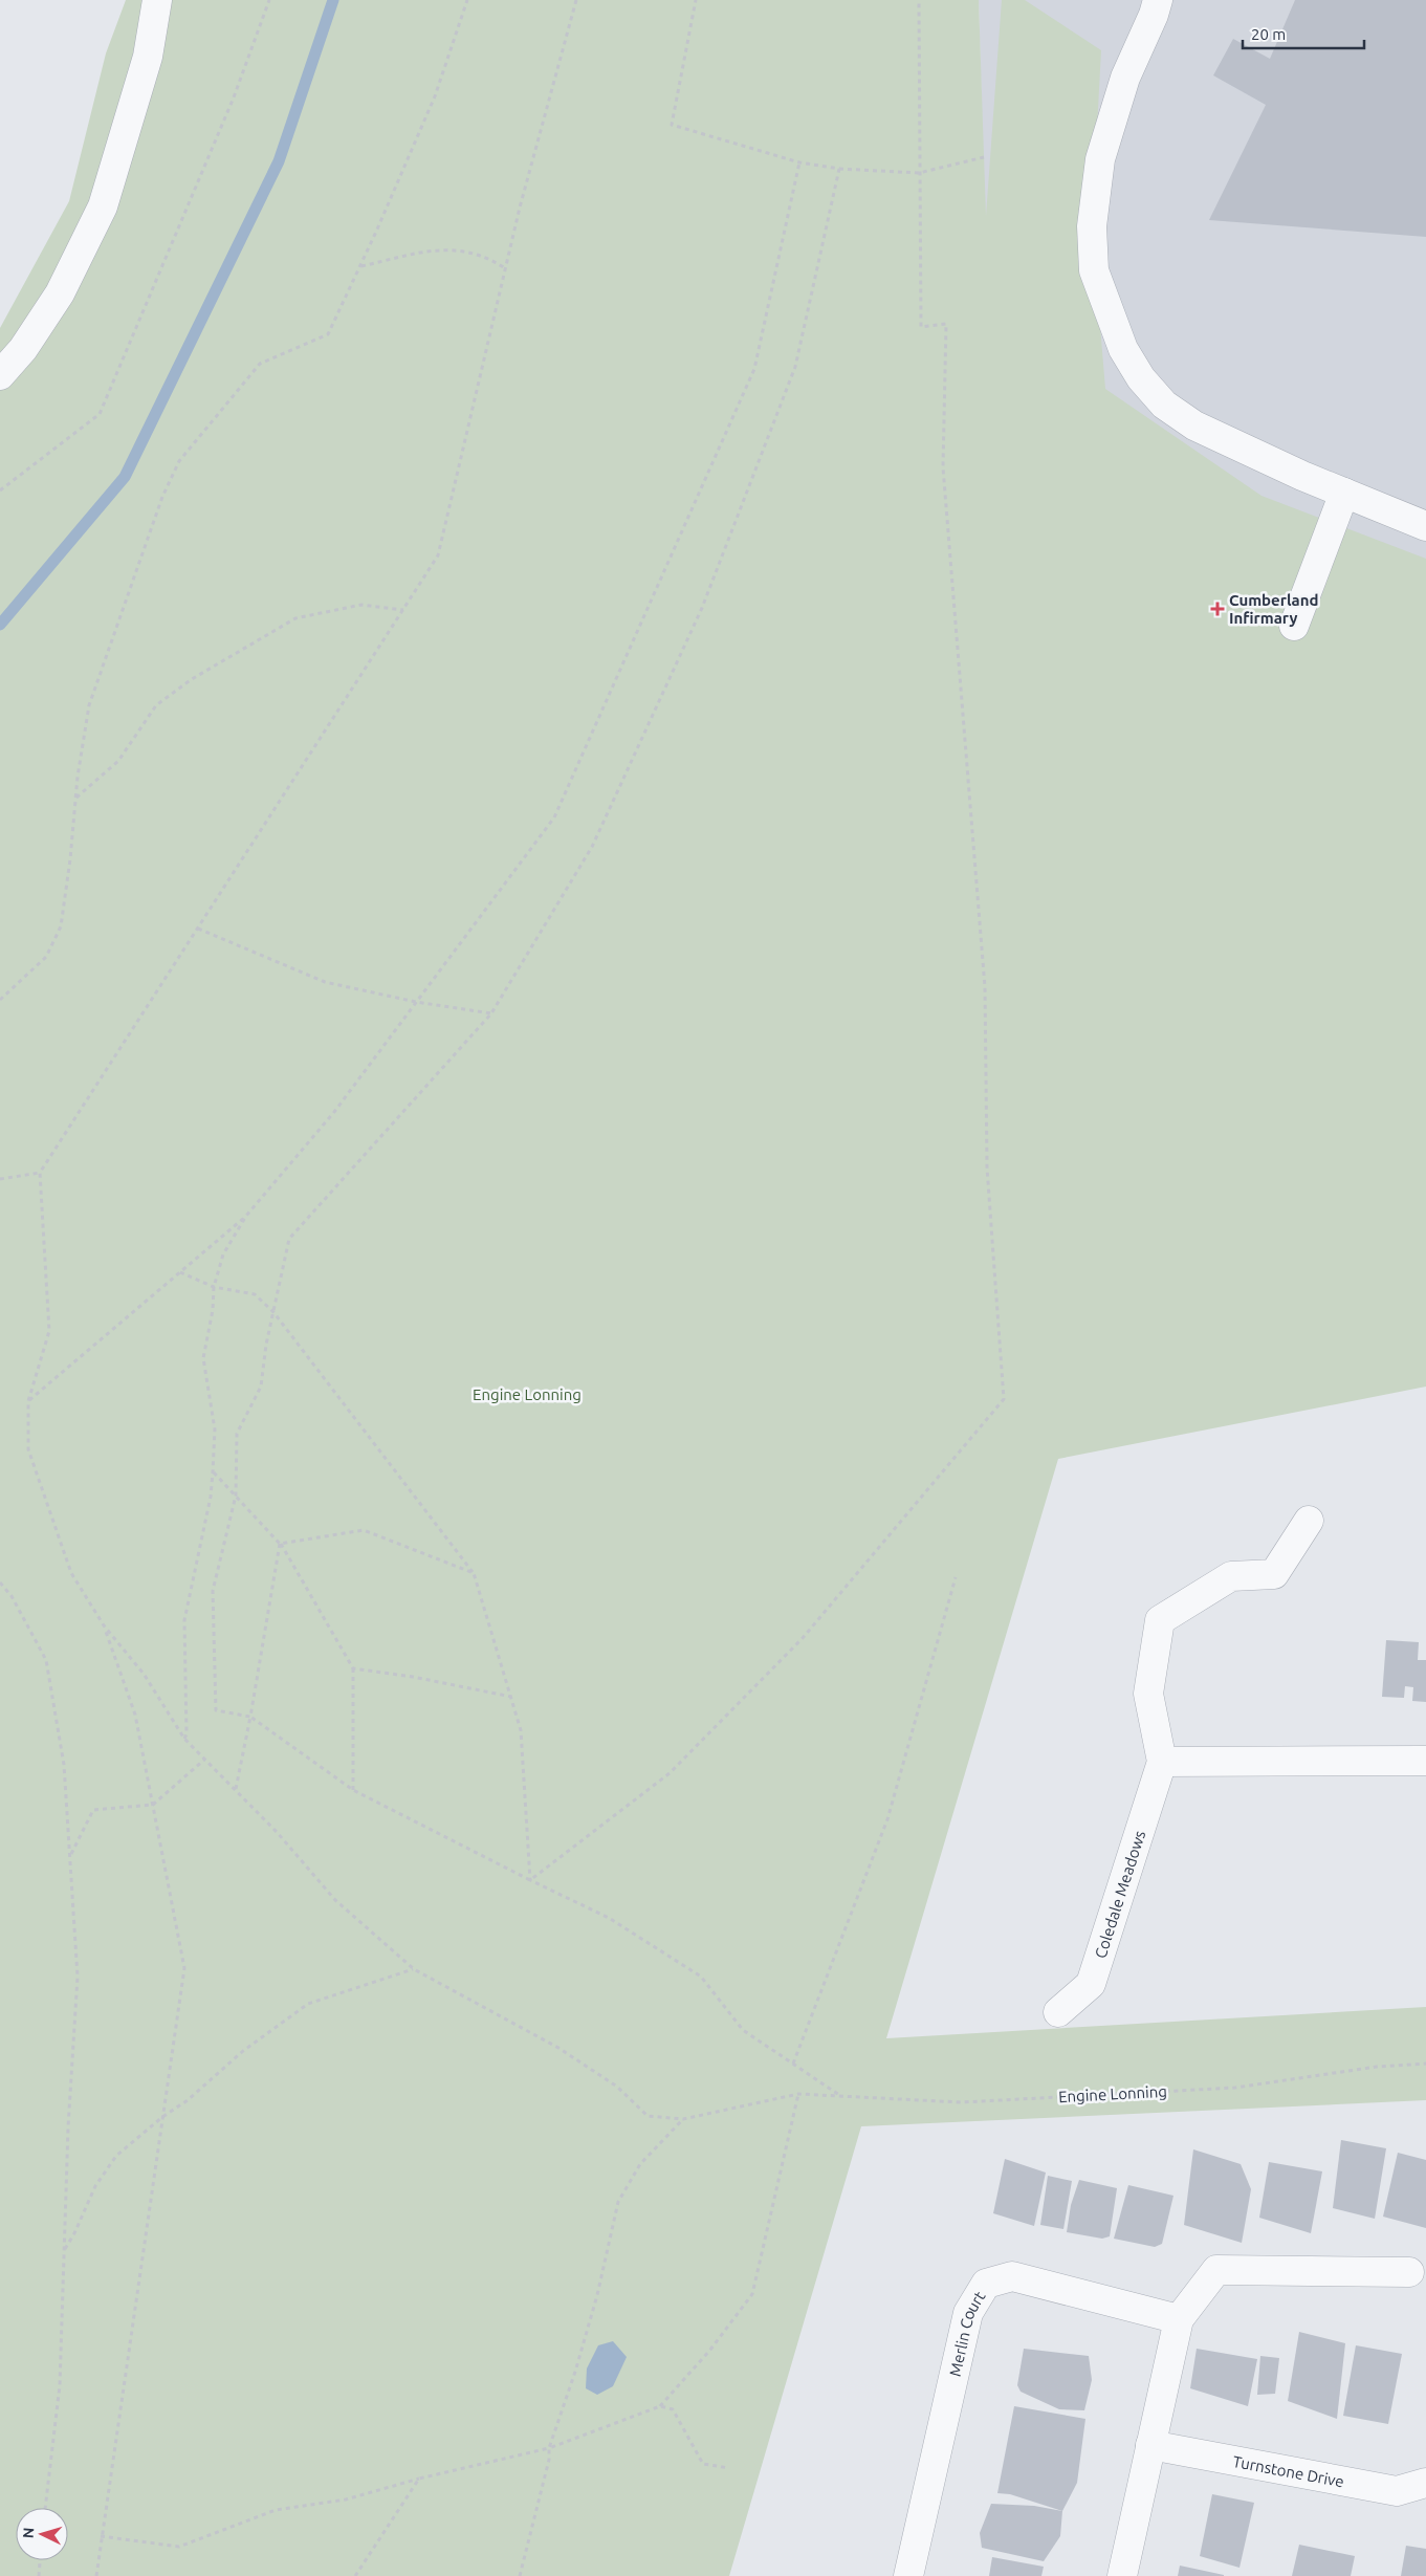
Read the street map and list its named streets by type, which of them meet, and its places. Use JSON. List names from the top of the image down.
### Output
{
  "streets": {
    "street": ["Coledale Meadows", "Merlin Court", "Turnstone Drive"],
    "path": ["Engine Lonning"]
  },
  "parks": ["Engine Lonning"],
  "places": {
    "health": ["Cumberland Infirmary"]
  },
  "scale_bar": "20 m",
  "north": "left"
}
